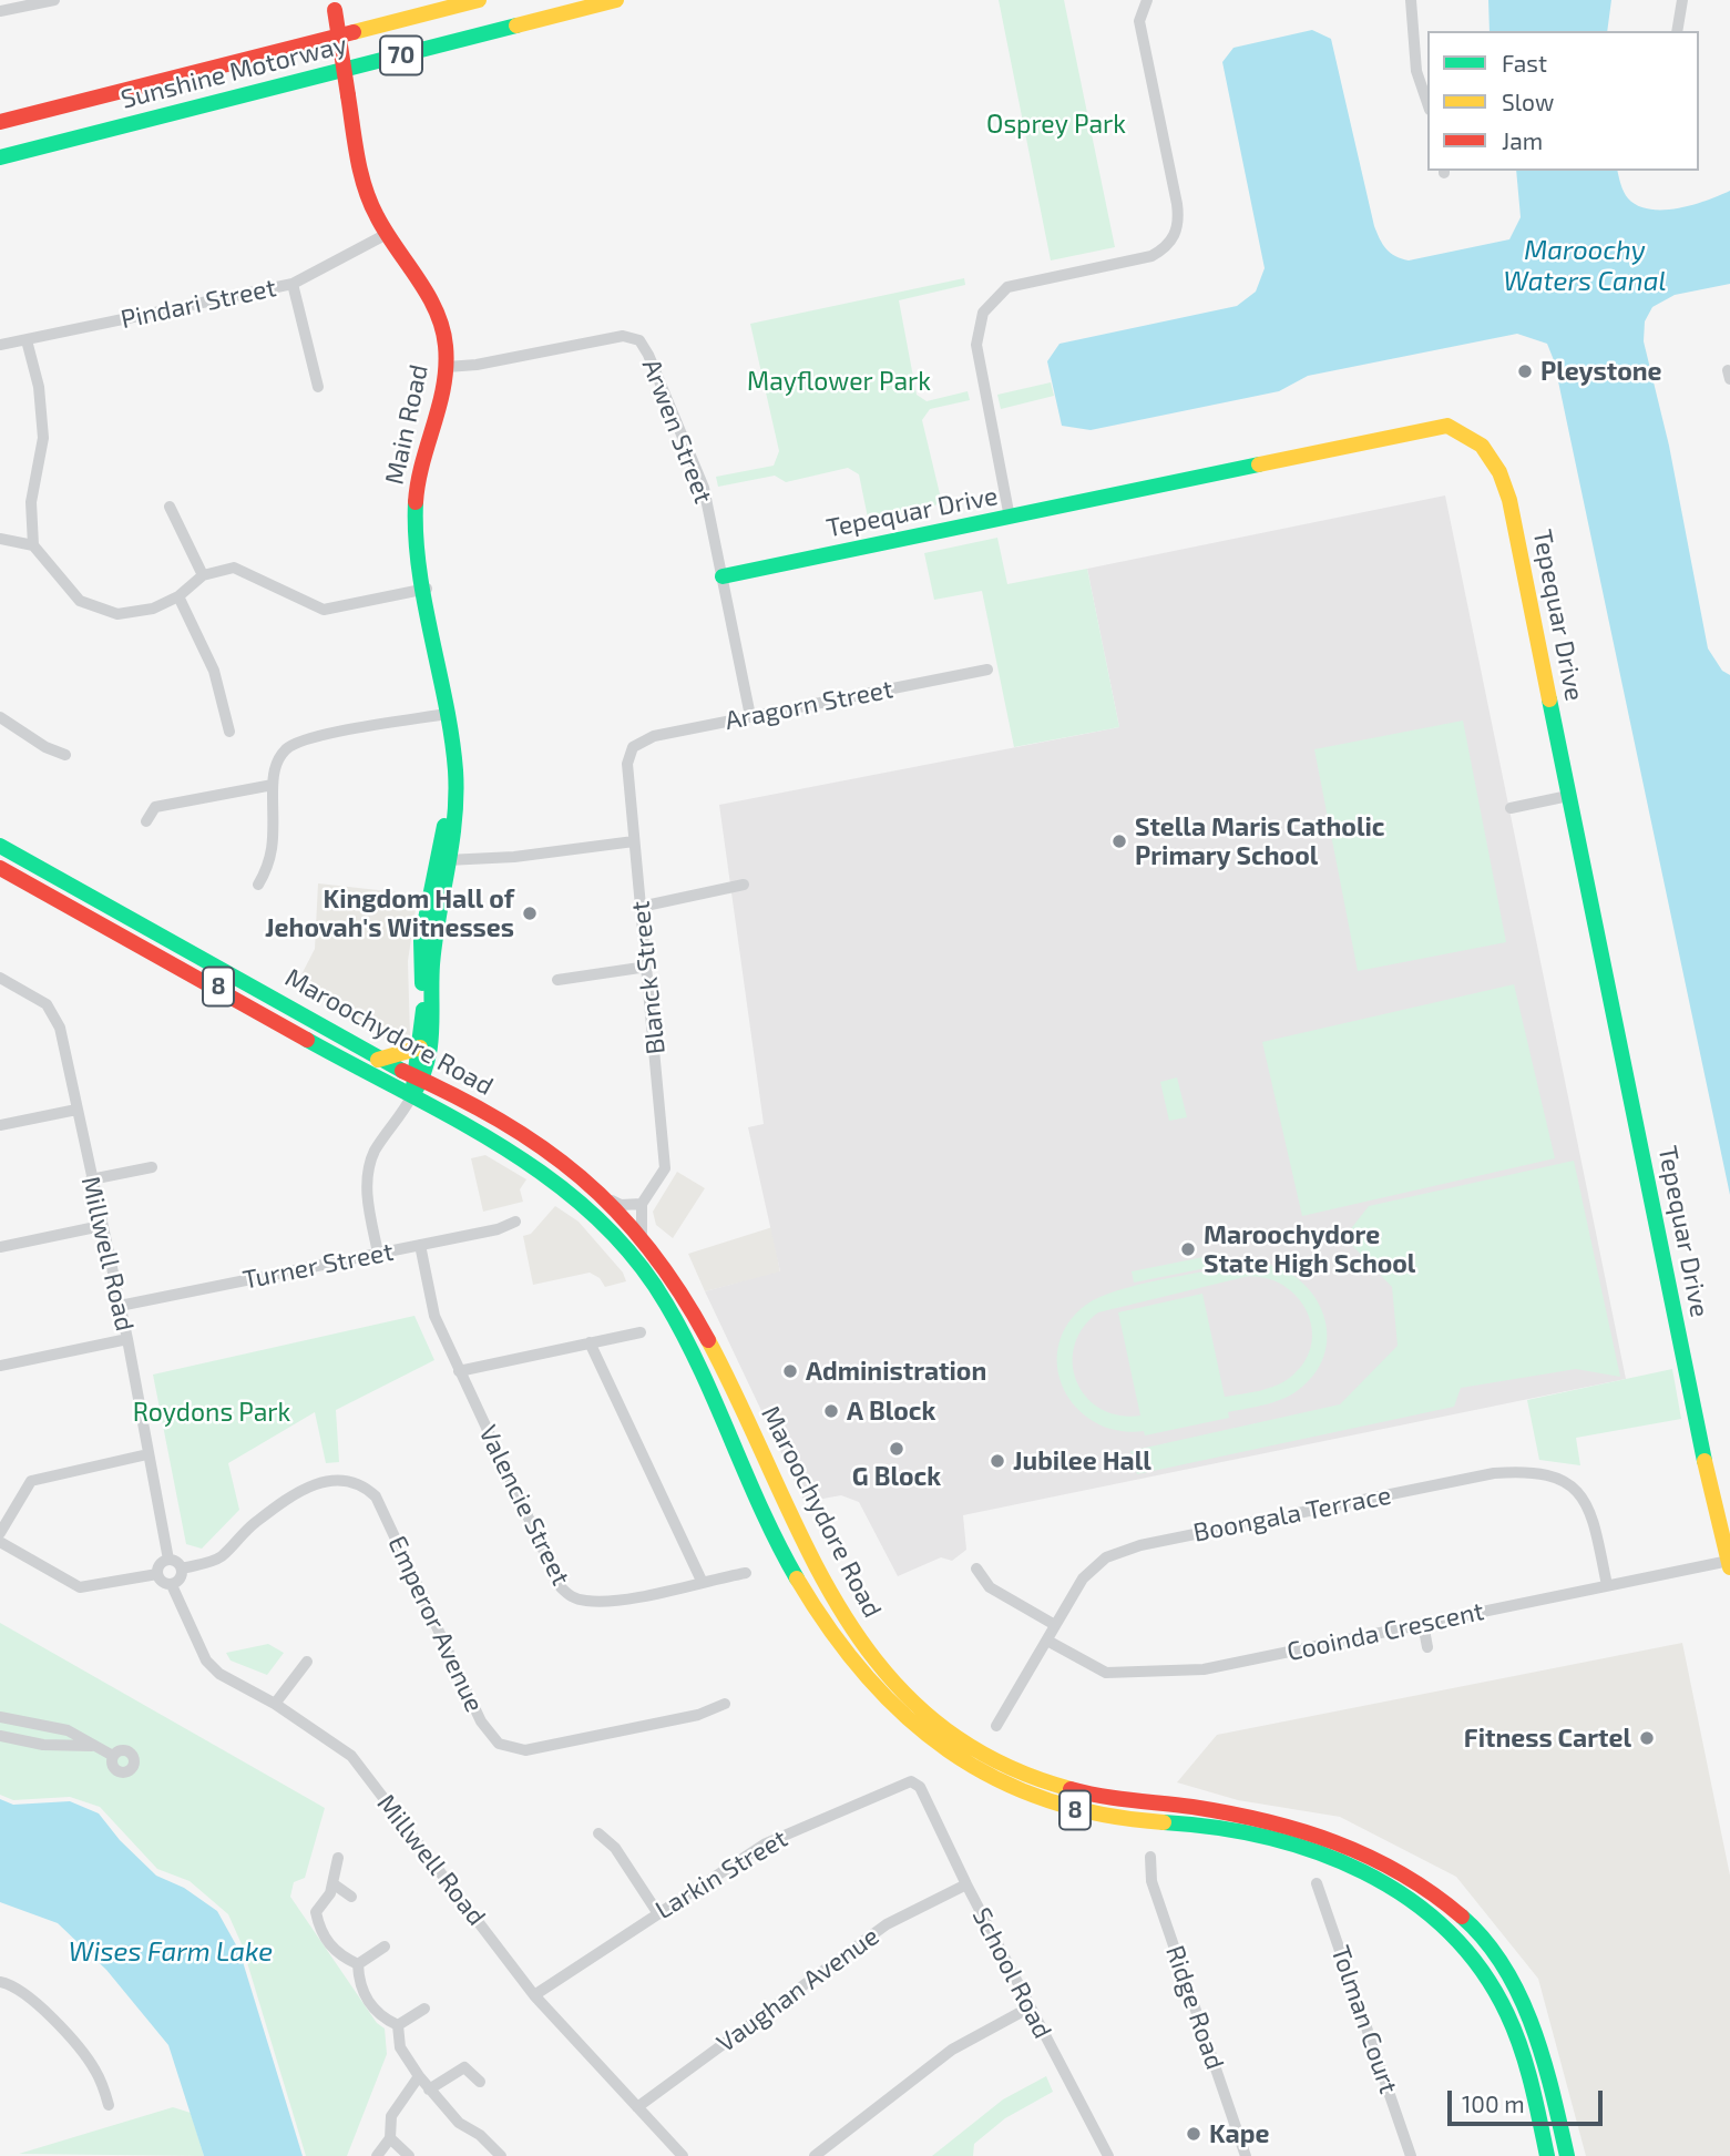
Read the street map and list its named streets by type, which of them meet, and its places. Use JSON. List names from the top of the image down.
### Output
{
  "streets": {
    "main road": [
      "70",
      "Sunshine Motorway",
      "Main Road",
      "Tepequar Drive",
      "8",
      "Maroochydore Road"
    ],
    "street": [
      "Pindari Street",
      "Arwen Street",
      "Aragorn Street",
      "Blanck Street",
      "Millwell Road",
      "Turner Street",
      "Valencie Street",
      "Boongala Terrace",
      "Emperor Avenue",
      "Cooinda Crescent",
      "Larkin Street",
      "School Road",
      "Vaughan Avenue",
      "Ridge Road",
      "Tolman Court"
    ]
  },
  "crossings": [
    ["Pindari Street", "Main Road"],
    ["Main Road", "Arwen Street"],
    ["Main Road", "Maroochydore Road"],
    ["Arwen Street", "Tepequar Drive"],
    ["Arwen Street", "Aragorn Street"],
    ["Tepequar Drive", "Cooinda Crescent"],
    ["Aragorn Street", "Blanck Street"],
    ["Millwell Road", "Turner Street"],
    ["Millwell Road", "Emperor Avenue"],
    ["Millwell Road", "Larkin Street"],
    ["Millwell Road", "Vaughan Avenue"],
    ["Turner Street", "Valencie Street"],
    ["Boongala Terrace", "Cooinda Crescent"],
    ["Larkin Street", "School Road"],
    ["School Road", "Vaughan Avenue"]
  ],
  "water": ["Maroochy Waters Canal", "Wises Farm Lake"],
  "parks": ["Osprey Park", "Mayflower Park", "Roydons Park"],
  "places": [
    "Pleystone",
    "Stella Maris Catholic Primary School",
    "Kingdom Hall of Jehovah's Witnesses",
    "Maroochydore State High School",
    "Administration",
    "A Block",
    "G Block",
    "Jubilee Hall",
    "Fitness Cartel",
    "Kape"
  ],
  "legend": ["Fast", "Slow", "Jam"],
  "scale_bar": "100 m"
}
